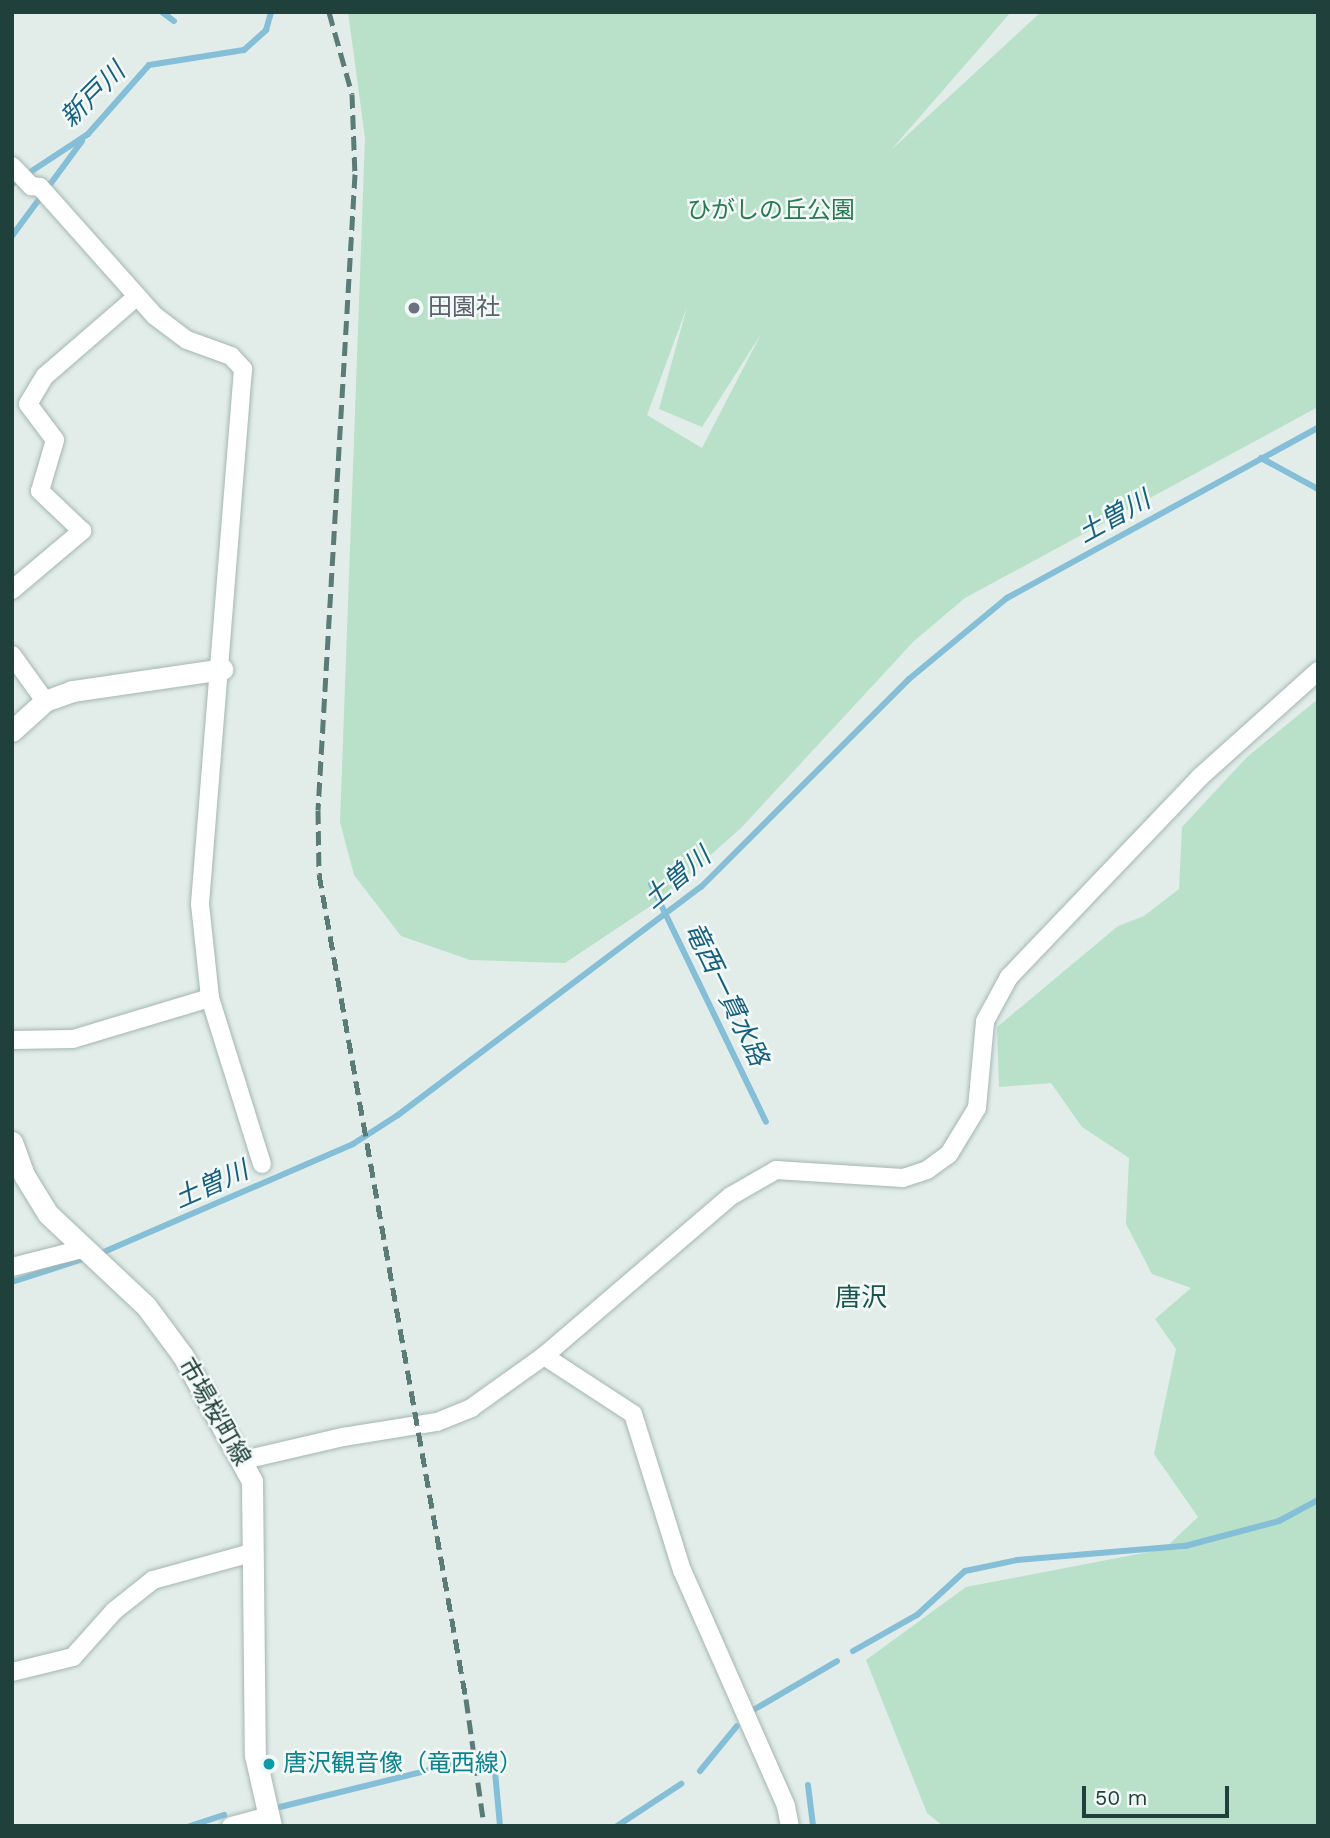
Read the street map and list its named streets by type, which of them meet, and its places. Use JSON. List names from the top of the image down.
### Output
{
  "streets": {
    "main road": ["市場桜町線"]
  },
  "districts": ["唐沢"],
  "water": ["新戸川", "土曽川", "竜西一貫水路"],
  "parks": ["ひがしの丘公園"],
  "places": ["田園社", "唐沢観音像（竜西線）"],
  "scale_bar": "50 m"
}
